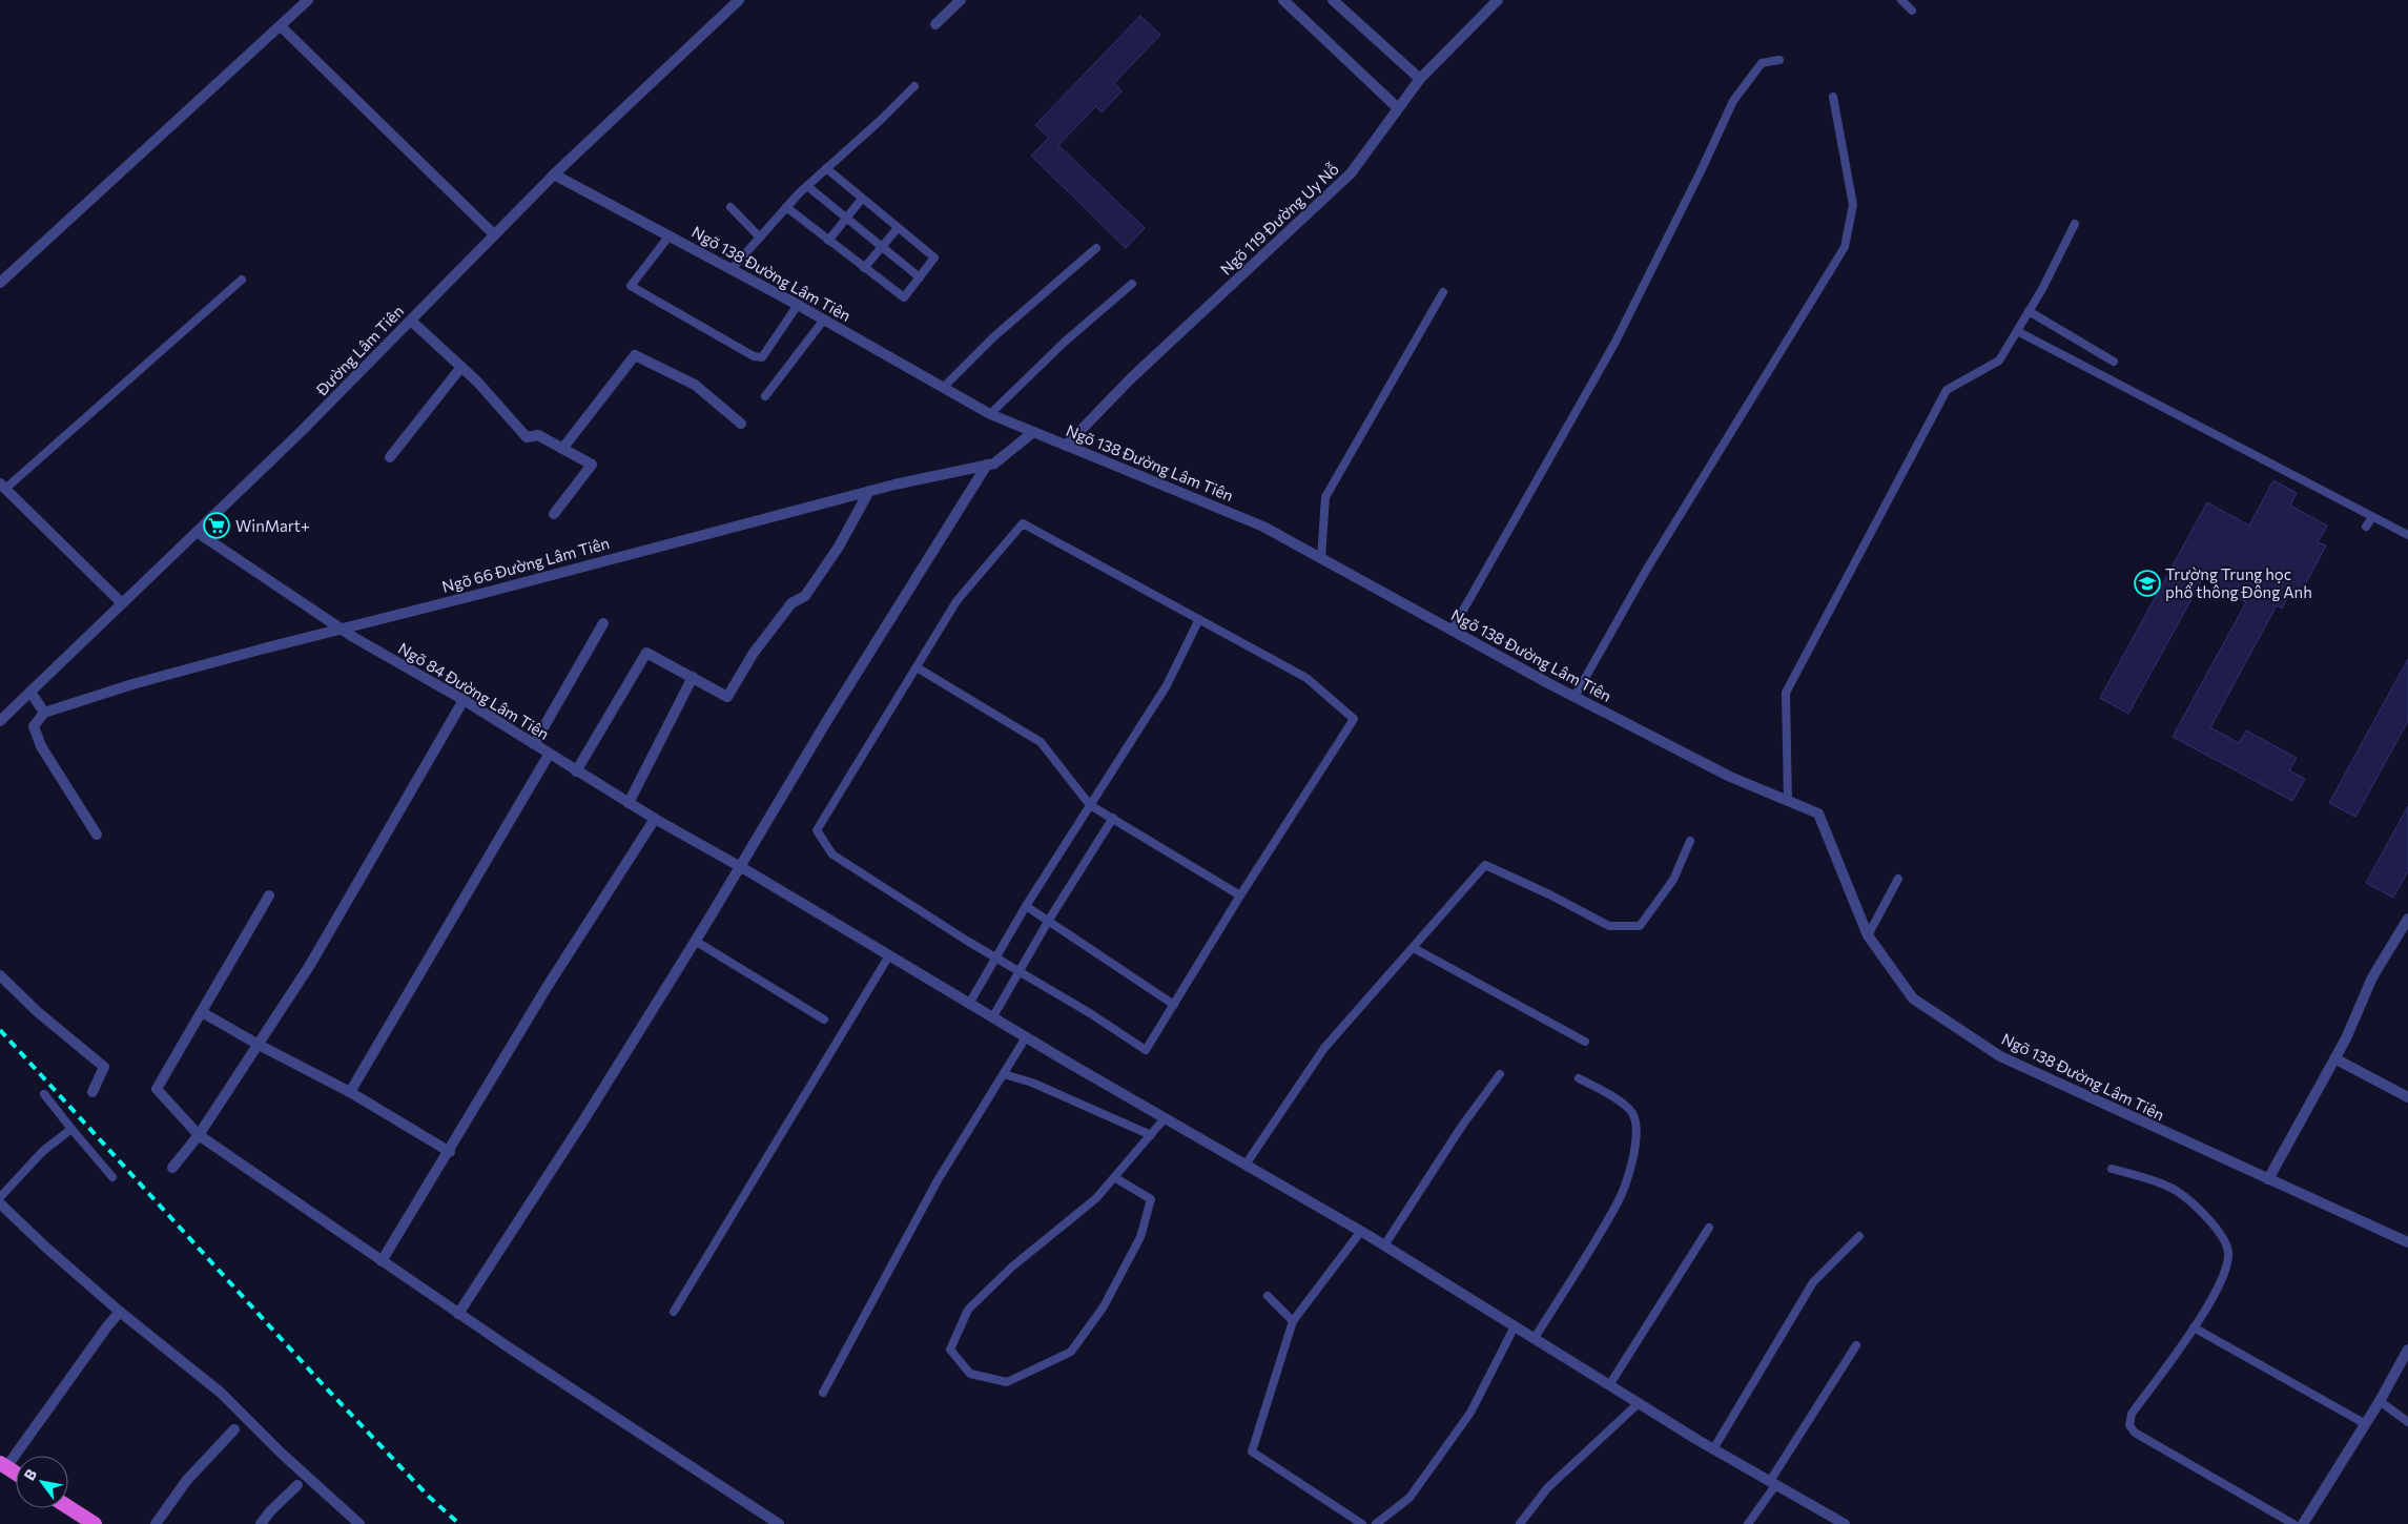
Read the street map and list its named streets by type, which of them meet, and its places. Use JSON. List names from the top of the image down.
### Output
{
  "streets": {
    "street": [
      "Ngõ 119 Đường Uy Nỗ",
      "Ngõ 138 Đường Lâm Tiên",
      "Đường Lâm Tiên",
      "Ngõ 66 Đường Lâm Tiên",
      "Ngõ 84 Đường Lâm Tiên"
    ]
  },
  "crossings": [
    ["Ngõ 119 Đường Uy Nỗ", "Ngõ 138 Đường Lâm Tiên"],
    ["Ngõ 138 Đường Lâm Tiên", "Đường Lâm Tiên"],
    ["Ngõ 138 Đường Lâm Tiên", "Ngõ 66 Đường Lâm Tiên"],
    ["Đường Lâm Tiên", "Ngõ 84 Đường Lâm Tiên"],
    ["Ngõ 66 Đường Lâm Tiên", "Ngõ 84 Đường Lâm Tiên"]
  ],
  "places": {
    "supermarket": ["WinMart+"],
    "school or university": ["Trường Trung học phổ thông Đông Anh"]
  },
  "north": "top left"
}
